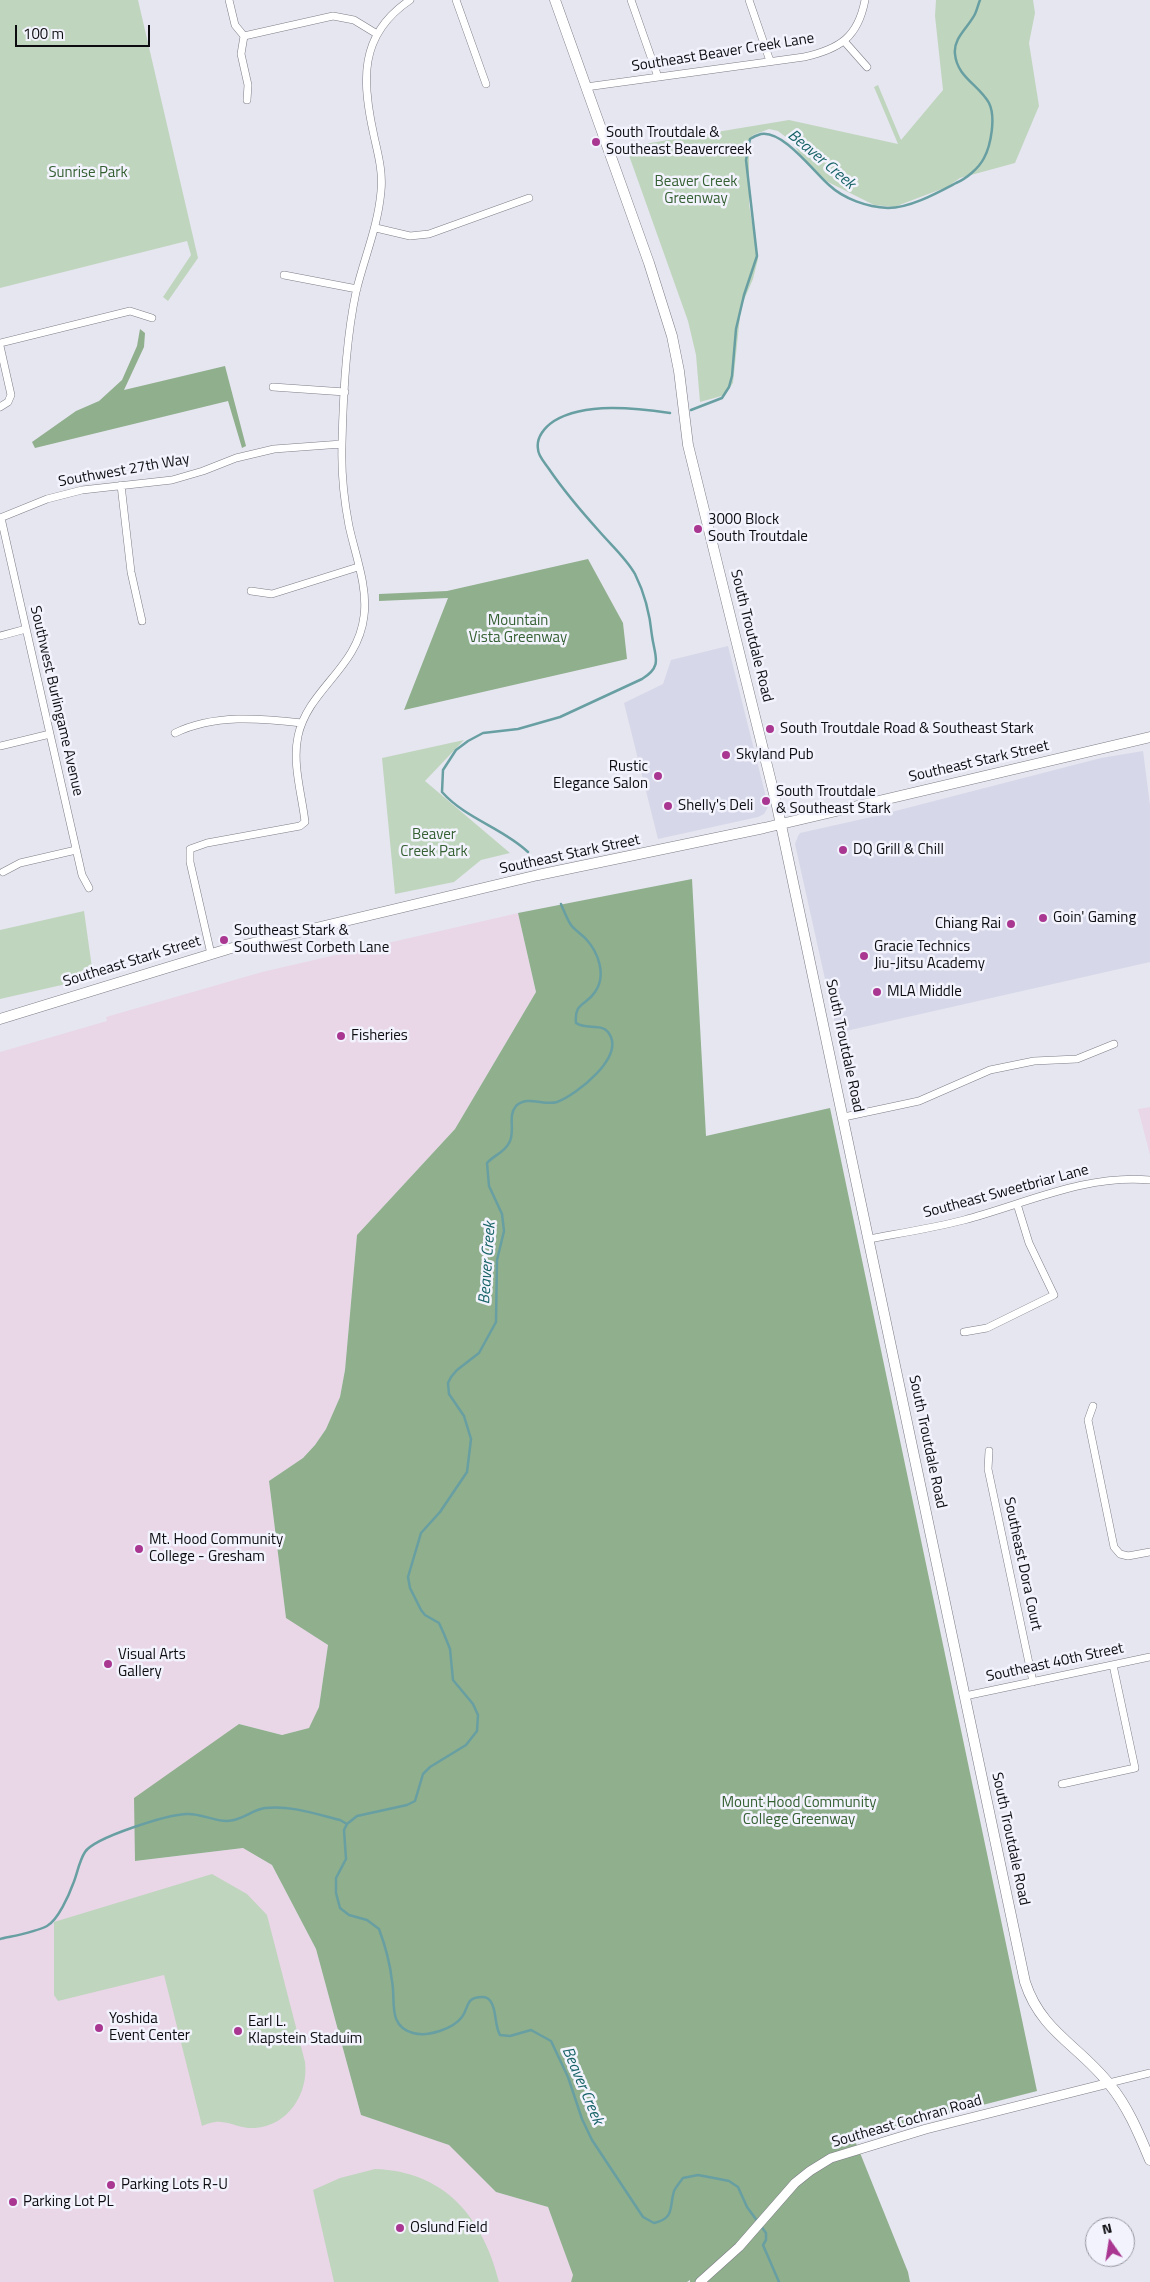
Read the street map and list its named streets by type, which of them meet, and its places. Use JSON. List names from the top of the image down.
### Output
{
  "streets": {
    "main road": ["South Troutdale Road", "Southeast Stark Street"],
    "street": [
      "Southeast Beaver Creek Lane",
      "Southwest 27th Way",
      "Southwest Burlingame Avenue",
      "Southeast Sweetbriar Lane",
      "Southeast Dora Court",
      "Southeast 40th Street",
      "Southeast Cochran Road"
    ]
  },
  "crossings": [
    ["Southeast Beaver Creek Lane", "South Troutdale Road"],
    ["Southwest 27th Way", "Southwest Burlingame Avenue"],
    ["South Troutdale Road", "Southeast Stark Street"],
    ["South Troutdale Road", "Southeast Sweetbriar Lane"],
    ["South Troutdale Road", "Southeast 40th Street"],
    ["South Troutdale Road", "Southeast Cochran Road"],
    ["Southeast Dora Court", "Southeast 40th Street"]
  ],
  "water": ["Beaver Creek"],
  "parks": [
    "Sunrise Park",
    "Beaver Creek Greenway",
    "Mountain Vista Greenway",
    "Beaver Creek Park",
    "Mount Hood Community College Greenway"
  ],
  "places": [
    "South Troutdale & Southeast Beavercreek",
    "3000 Block South Troutdale",
    "South Troutdale Road & Southeast Stark",
    "Skyland Pub",
    "Rustic Elegance Salon",
    "South Troutdale & Southeast Stark",
    "Shelly's Deli",
    "DQ Grill & Chill",
    "Goin' Gaming",
    "Chiang Rai",
    "Southeast Stark & Southwest Corbeth Lane",
    "Gracie Technics Jiu-Jitsu Academy",
    "MLA Middle",
    "Fisheries",
    "Mt. Hood Community College - Gresham",
    "Visual Arts Gallery",
    "Yoshida Event Center",
    "Earl L. Klapstein Staduim",
    "Parking Lots R-U",
    "Parking Lot PL",
    "Oslund Field"
  ],
  "scale_bar": "100 m",
  "north": "top"
}
